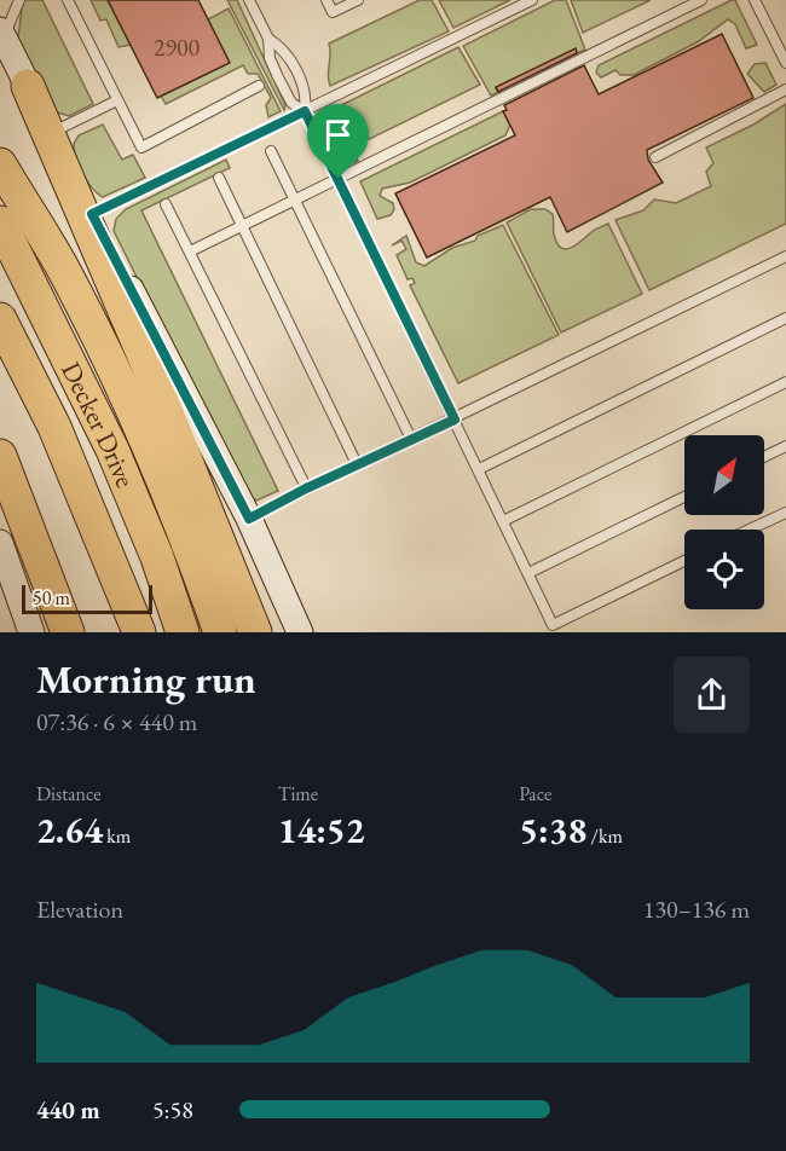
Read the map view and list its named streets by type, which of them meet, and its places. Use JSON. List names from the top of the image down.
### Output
{
  "streets": {
    "highway": ["Decker Drive"]
  },
  "house_numbers": ["2900"],
  "scale_bar": "50 m",
  "north": "top right",
  "page": {
    "scale": "50 m",
    "heading": ["Morning run", "07:36 · 6 × 440 m"],
    "stats": [
      ["Distance", "2.64 km"],
      ["Time", "14:52"],
      ["Pace", "5:38 /km"]
    ],
    "chart": ["Elevation", "130–136 m"],
    "list": [
      {
        "name": "440 m",
        "note": "5:58"
      }
    ]
  }
}
